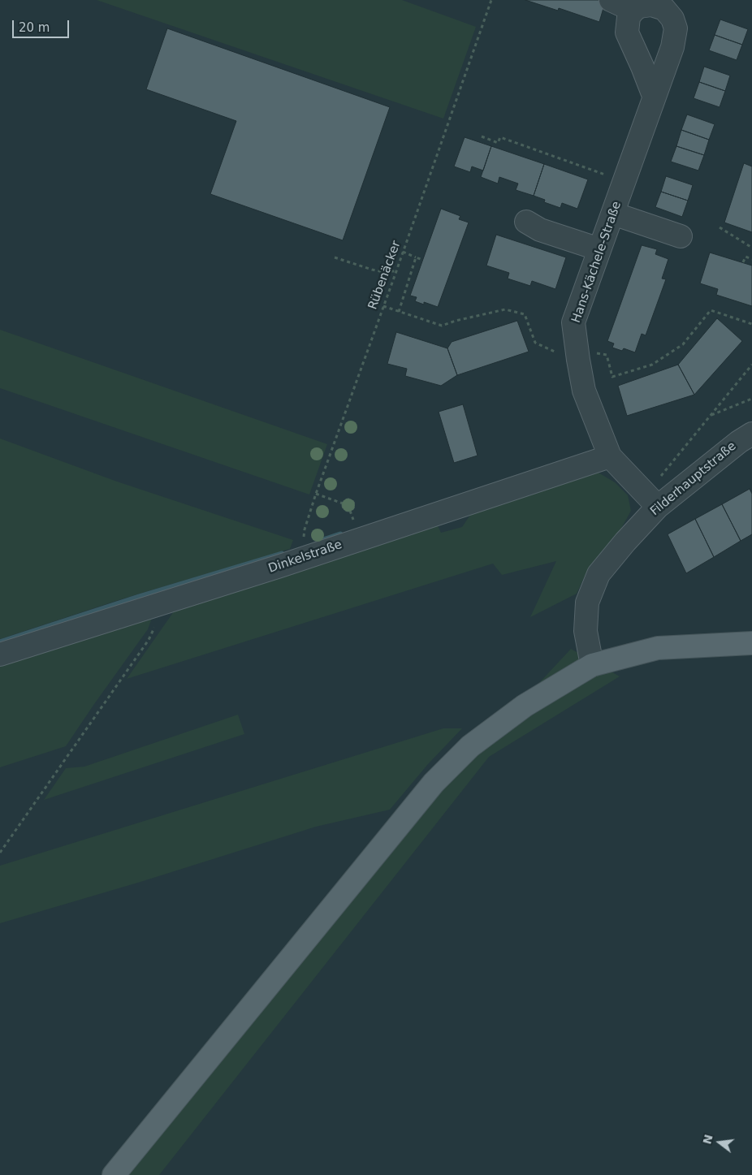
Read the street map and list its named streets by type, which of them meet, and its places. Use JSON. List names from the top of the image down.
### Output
{
  "streets": {
    "street": ["Hans-Kächele-Straße", "Filderhauptstraße", "Dinkelstraße"],
    "path": ["Rübenäcker"]
  },
  "crossings": [
    ["Hans-Kächele-Straße", "Filderhauptstraße"],
    ["Hans-Kächele-Straße", "Dinkelstraße"],
    ["Rübenäcker", "Dinkelstraße"]
  ],
  "scale_bar": "20 m",
  "north": "left"
}
